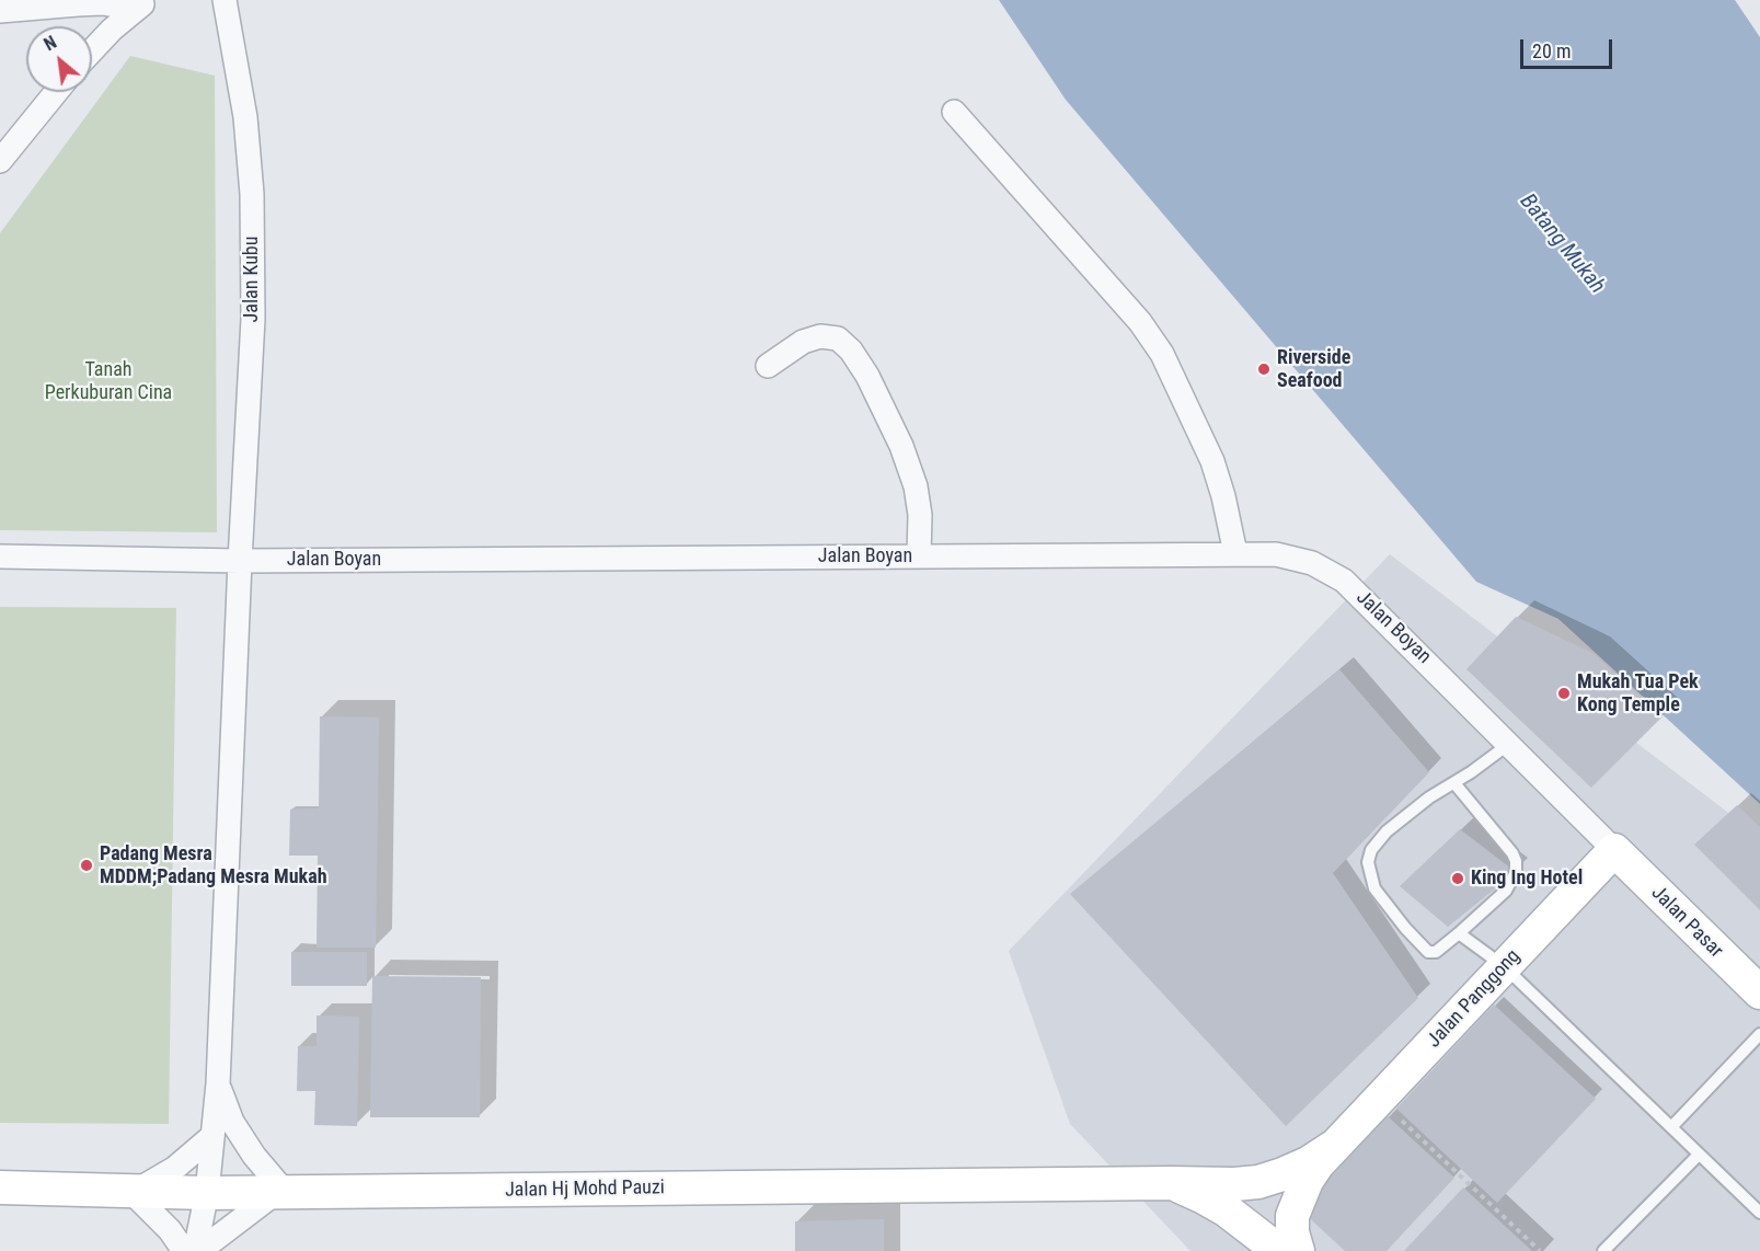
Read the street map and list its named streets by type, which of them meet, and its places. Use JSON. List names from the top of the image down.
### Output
{
  "streets": {
    "street": [
      "Jalan Kubu",
      "Jalan Boyan",
      "Jalan Pasar",
      "Jalan Panggong",
      "Jalan Hj Mohd Pauzi"
    ]
  },
  "crossings": [
    ["Jalan Kubu", "Jalan Boyan"],
    ["Jalan Kubu", "Jalan Hj Mohd Pauzi"],
    ["Jalan Boyan", "Jalan Pasar"],
    ["Jalan Boyan", "Jalan Panggong"],
    ["Jalan Pasar", "Jalan Panggong"],
    ["Jalan Panggong", "Jalan Hj Mohd Pauzi"]
  ],
  "water": ["Batang Mukah"],
  "parks": ["Tanah Perkuburan Cina"],
  "places": [
    "Riverside Seafood",
    "Mukah Tua Pek Kong Temple",
    "Padang Mesra MDDM;Padang Mesra Mukah",
    "King Ing Hotel"
  ],
  "scale_bar": "20 m",
  "north": "top left"
}
